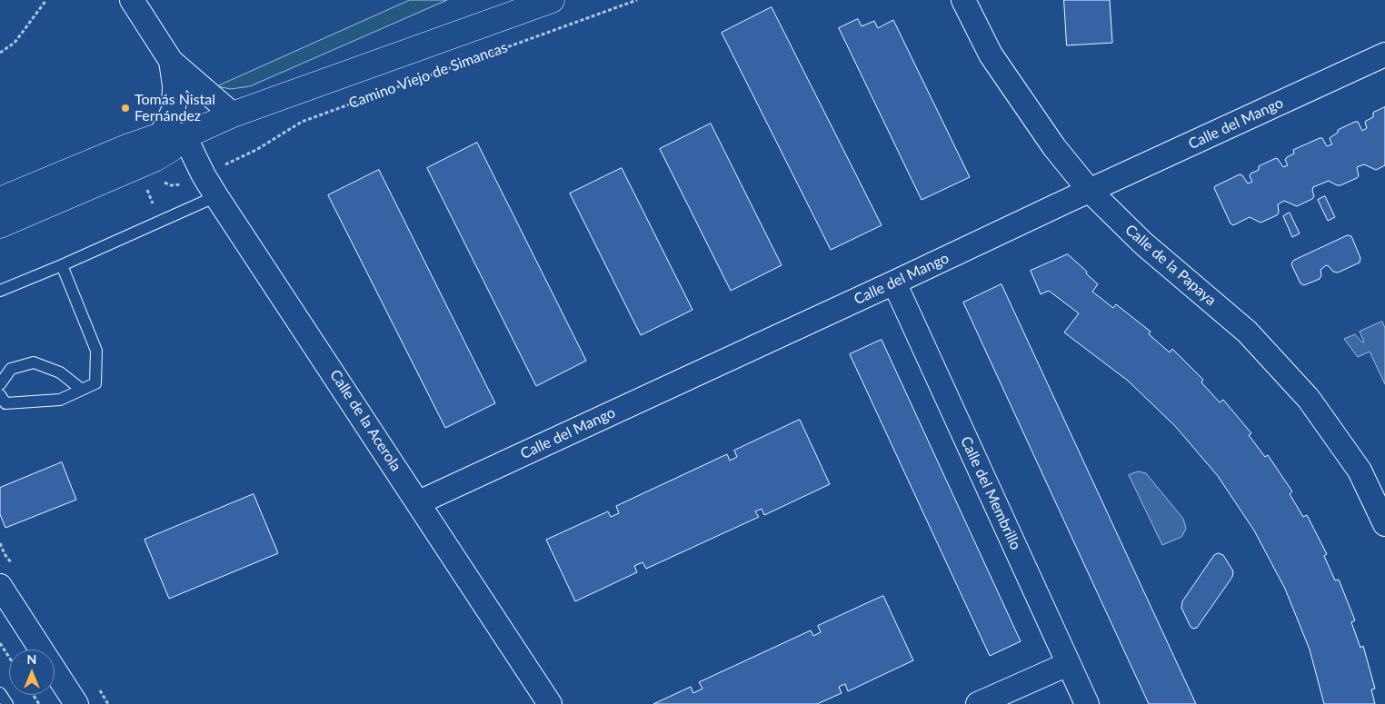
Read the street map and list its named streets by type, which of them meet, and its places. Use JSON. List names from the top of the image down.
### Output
{
  "streets": {
    "main road": ["Camino Viejo de Simancas"],
    "street": [
      "Calle del Mango",
      "Calle de la Papaya",
      "Calle de la Acerola",
      "Calle del Membrillo"
    ]
  },
  "crossings": [
    ["Camino Viejo de Simancas", "Calle de la Acerola"],
    ["Calle del Mango", "Calle de la Papaya"],
    ["Calle del Mango", "Calle de la Acerola"],
    ["Calle del Mango", "Calle del Membrillo"]
  ],
  "places": ["Tomás Nistal Fernández"],
  "north": "top"
}
